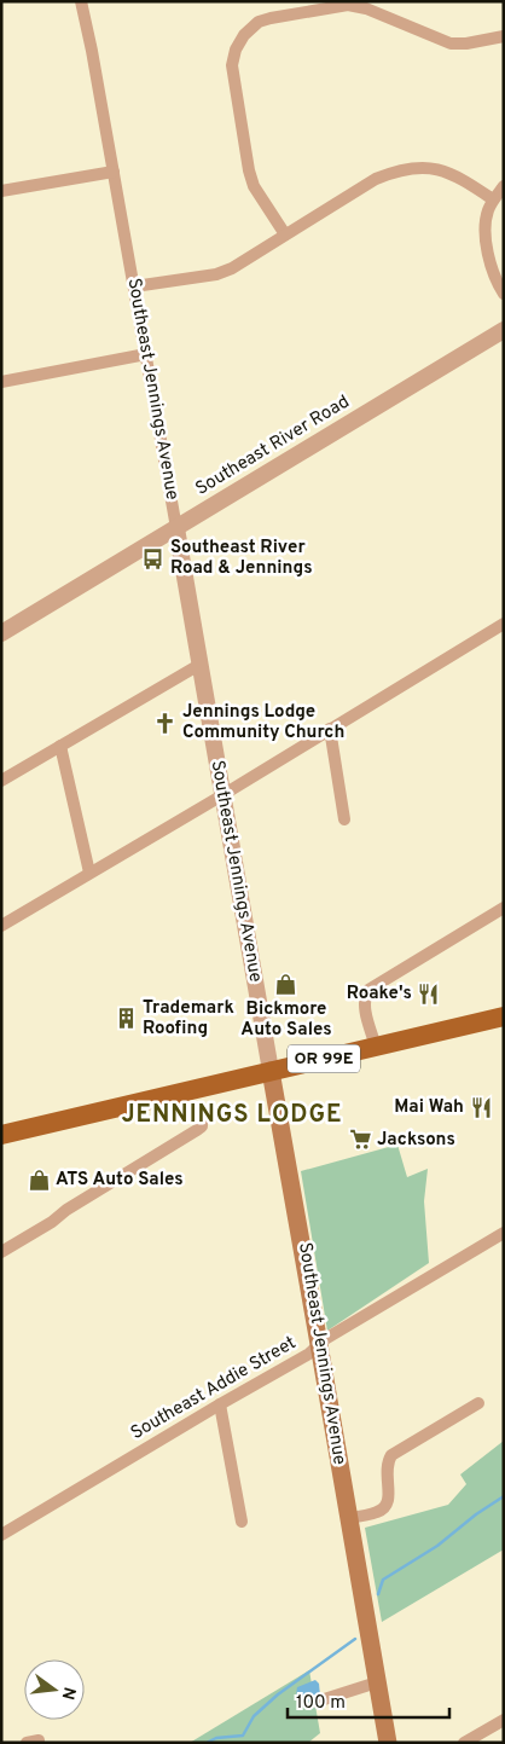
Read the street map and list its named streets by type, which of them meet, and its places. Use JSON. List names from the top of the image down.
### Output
{
  "streets": {
    "main road": ["Southeast Jennings Avenue", "OR 99E"],
    "street": ["Southeast River Road", "Southeast Addie Street"]
  },
  "crossings": [
    ["Southeast Jennings Avenue", "Southeast River Road"],
    ["Southeast Jennings Avenue", "OR 99E"],
    ["Southeast Jennings Avenue", "Southeast Addie Street"]
  ],
  "districts": ["JENNINGS LODGE"],
  "places": {
    "bus stop": ["Southeast River Road & Jennings"],
    "church": ["Jennings Lodge Community Church"],
    "shop": ["Bickmore Auto Sales", "ATS Auto Sales"],
    "restaurant": ["Roake's", "Mai Wah"],
    "building": ["Trademark Roofing"],
    "supermarket": ["Jacksons"]
  },
  "scale_bar": "100 m",
  "north": "right"
}
